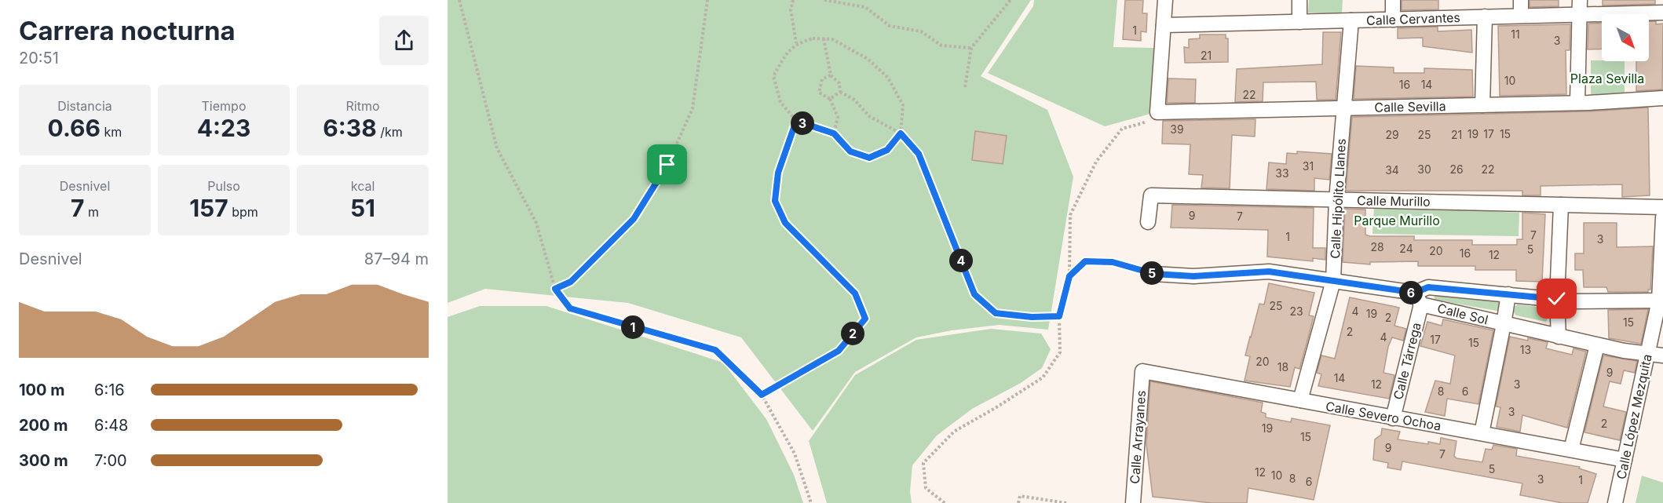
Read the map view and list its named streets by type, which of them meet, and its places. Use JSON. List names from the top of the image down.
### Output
{
  "streets": {
    "street": [
      "Calle Cervantes",
      "Calle Sevilla",
      "Calle Hipólito Llanes",
      "Calle Murillo",
      "Calle Sol",
      "Calle Tárrega",
      "Calle Severo Ochoa",
      "Calle López Mezquita",
      "Calle Arrayanes"
    ]
  },
  "crossings": [
    ["Calle Cervantes", "Calle Hipólito Llanes"],
    ["Calle Sevilla", "Calle Hipólito Llanes"],
    ["Calle Hipólito Llanes", "Calle Murillo"],
    ["Calle Hipólito Llanes", "Calle Sol"],
    ["Calle Hipólito Llanes", "Calle Severo Ochoa"],
    ["Calle Sol", "Calle Tárrega"],
    ["Calle Sol", "Calle López Mezquita"],
    ["Calle Tárrega", "Calle Severo Ochoa"],
    ["Calle Severo Ochoa", "Calle López Mezquita"],
    ["Calle Severo Ochoa", "Calle Arrayanes"]
  ],
  "parks": ["Plaza Sevilla", "Parque Murillo"],
  "house_numbers": [
    "1",
    "11",
    "3",
    "21",
    "10",
    "16",
    "14",
    "22",
    "39",
    "19",
    "17",
    "15",
    "29",
    "25",
    "21",
    "31",
    "30",
    "26",
    "22",
    "34",
    "33",
    "9",
    "7",
    "7",
    "1",
    "3",
    "28",
    "24",
    "5",
    "20",
    "16",
    "12",
    "25",
    "23",
    "4",
    "19",
    "2",
    "15",
    "2",
    "4",
    "17",
    "15",
    "13",
    "20",
    "18",
    "9",
    "14",
    "12",
    "3",
    "8",
    "6",
    "3",
    "2",
    "19",
    "15",
    "9",
    "7",
    "5",
    "12",
    "10",
    "8",
    "3",
    "1",
    "6"
  ],
  "north": "bottom right",
  "page": {
    "heading": ["Carrera nocturna", "20:51"],
    "stats": [
      ["Distancia", "0.66 km"],
      ["Tiempo", "4:23"],
      ["Ritmo", "6:38 /km"],
      ["Desnivel", "7 m"],
      ["Pulso", "157 bpm"],
      ["kcal", "51"]
    ],
    "pins": [
      "3",
      "4",
      "5",
      "6",
      "1",
      "2"
    ],
    "chart": ["Desnivel", "87–94 m"],
    "list": [
      {
        "name": "100 m",
        "note": "6:16"
      },
      {
        "name": "200 m",
        "note": "6:48"
      },
      {
        "name": "300 m",
        "note": "7:00"
      }
    ]
  }
}
